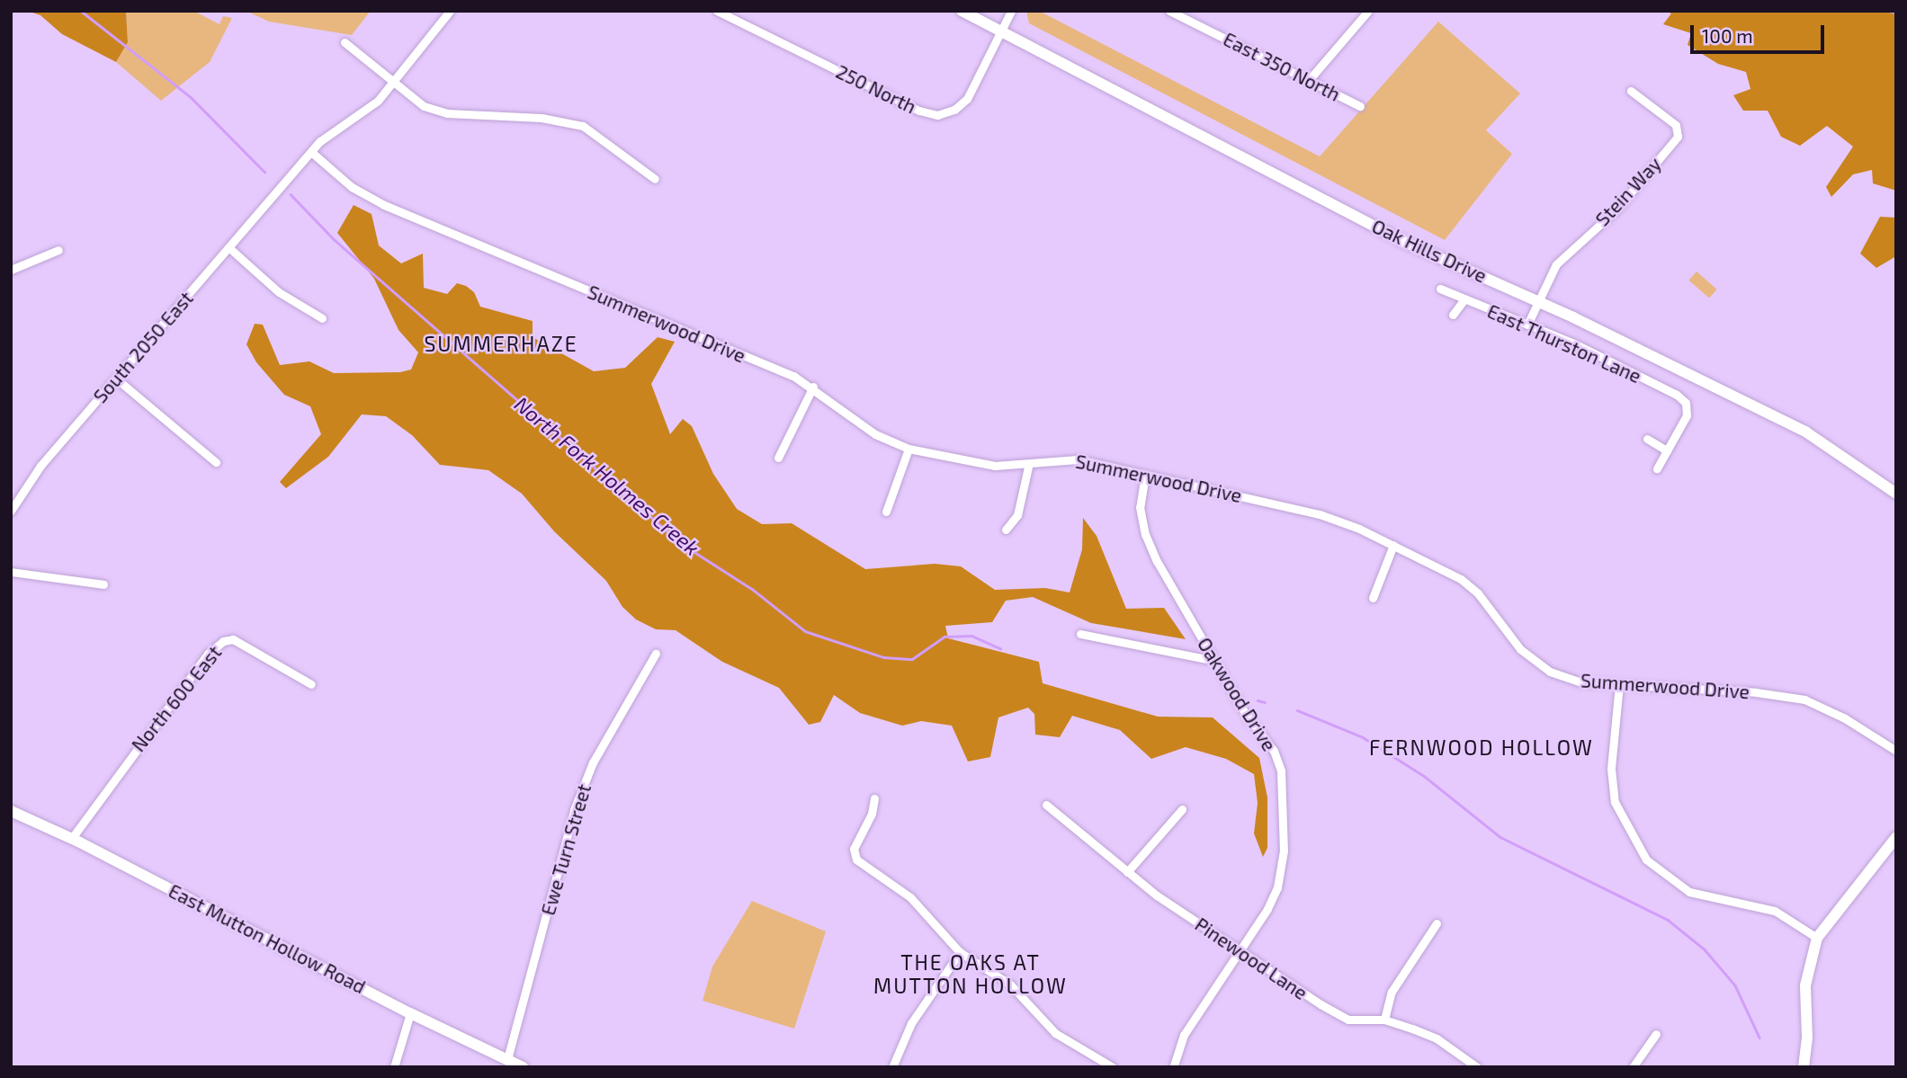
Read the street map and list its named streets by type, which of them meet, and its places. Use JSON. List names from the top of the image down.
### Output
{
  "streets": {
    "main road": ["Oak Hills Drive", "East Mutton Hollow Road"],
    "street": [
      "East 350 North",
      "250 North",
      "Stein Way",
      "Summerwood Drive",
      "East Thurston Lane",
      "South 2050 East",
      "Oakwood Drive",
      "North 600 East",
      "Ewe Turn Street",
      "Pinewood Lane"
    ]
  },
  "crossings": [
    ["250 North", "Oak Hills Drive"],
    ["Stein Way", "Oak Hills Drive"],
    ["Summerwood Drive", "South 2050 East"],
    ["Summerwood Drive", "Oakwood Drive"],
    ["Oakwood Drive", "Pinewood Lane"],
    ["North 600 East", "East Mutton Hollow Road"],
    ["Ewe Turn Street", "East Mutton Hollow Road"]
  ],
  "districts": ["SUMMERHAZE", "FERNWOOD HOLLOW", "THE OAKS AT MUTTON HOLLOW"],
  "water": ["North Fork Holmes Creek"],
  "scale_bar": "100 m"
}
